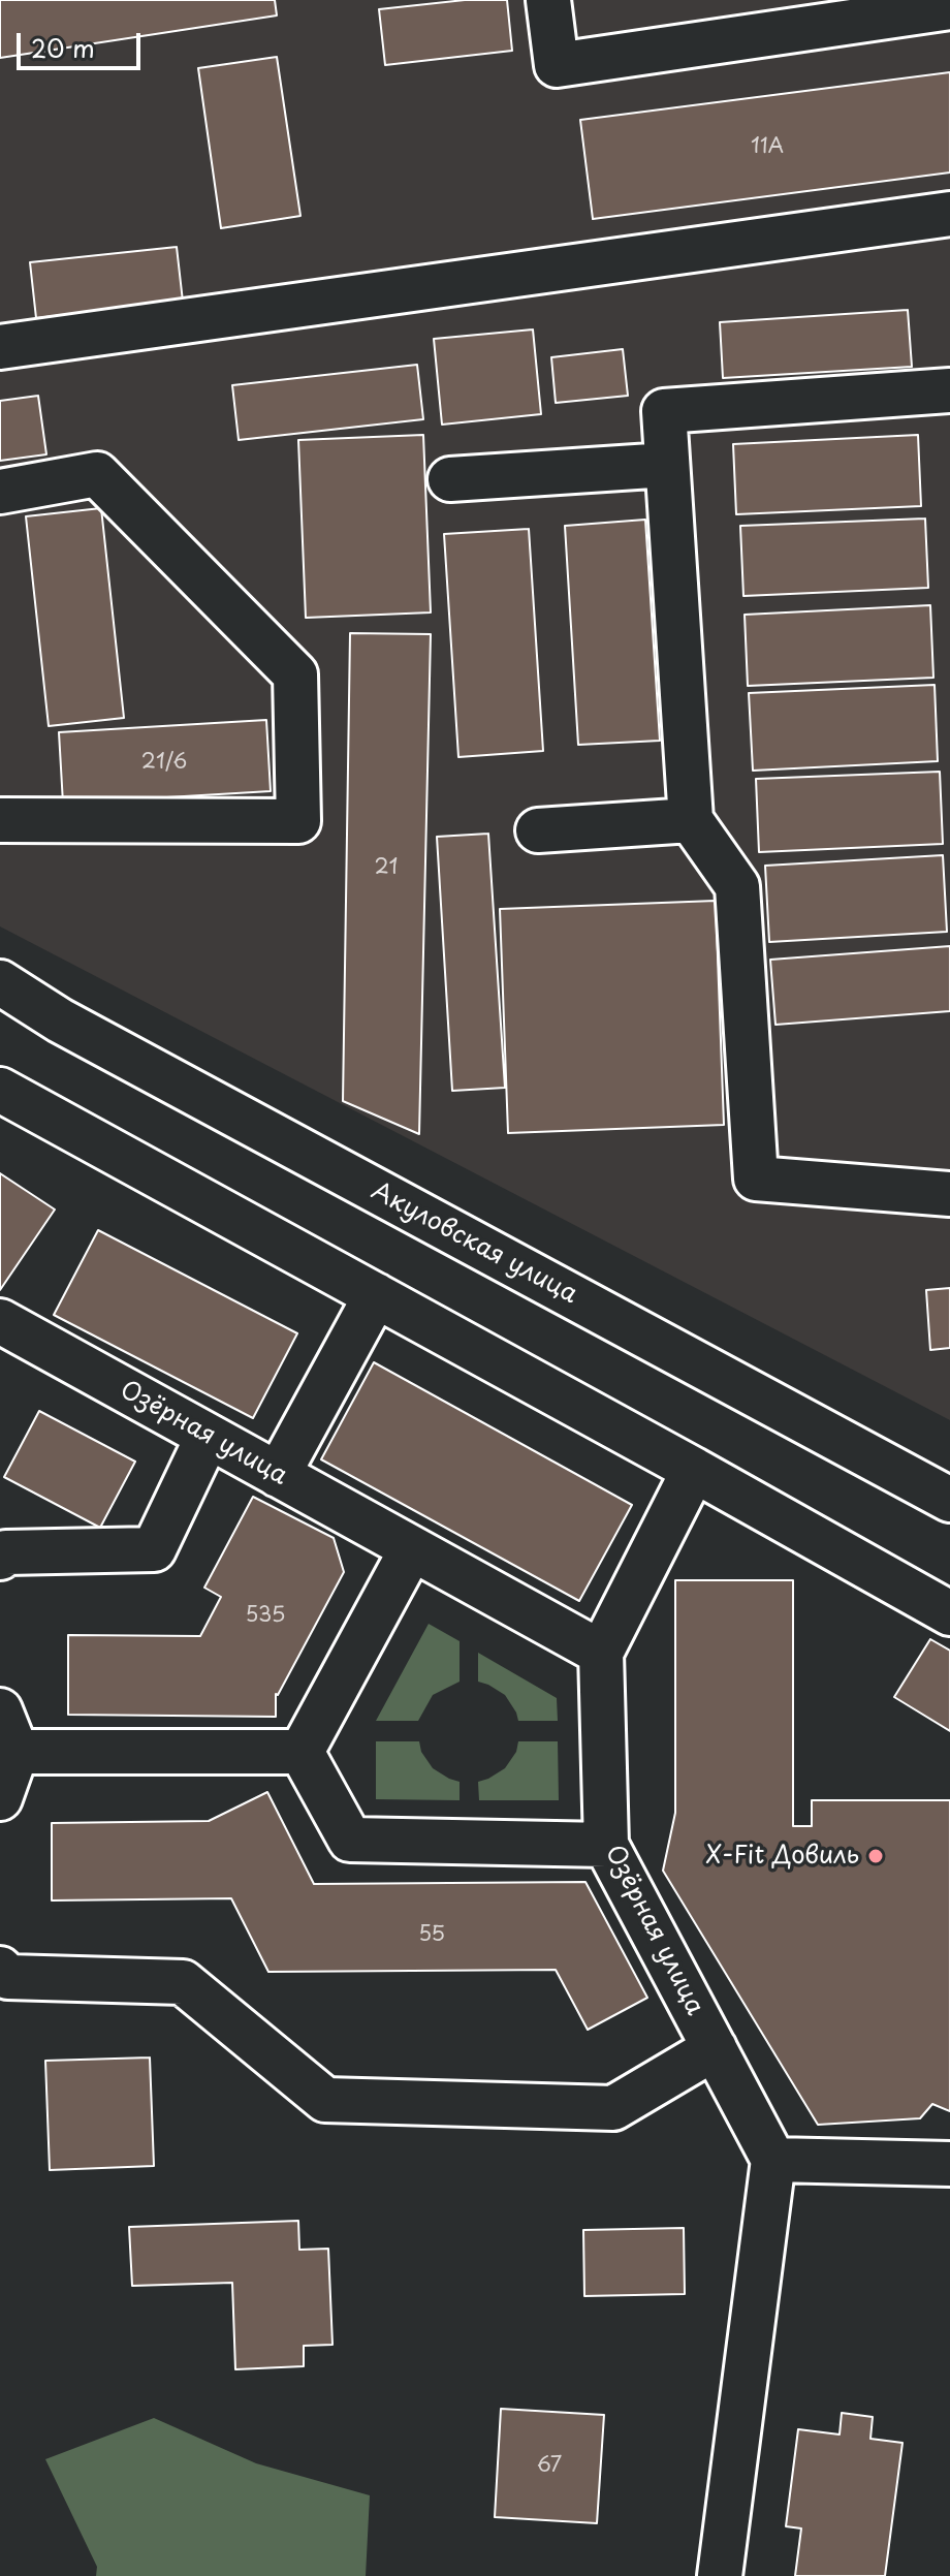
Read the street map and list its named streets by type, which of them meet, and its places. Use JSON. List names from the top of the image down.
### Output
{
  "streets": {
    "street": ["Акуловская улица", "Озёрная улица"]
  },
  "places": ["X-Fit Довиль"],
  "house_numbers": [
    "11А",
    "21/6",
    "21",
    "535",
    "55",
    "67"
  ],
  "scale_bar": "20 m"
}
